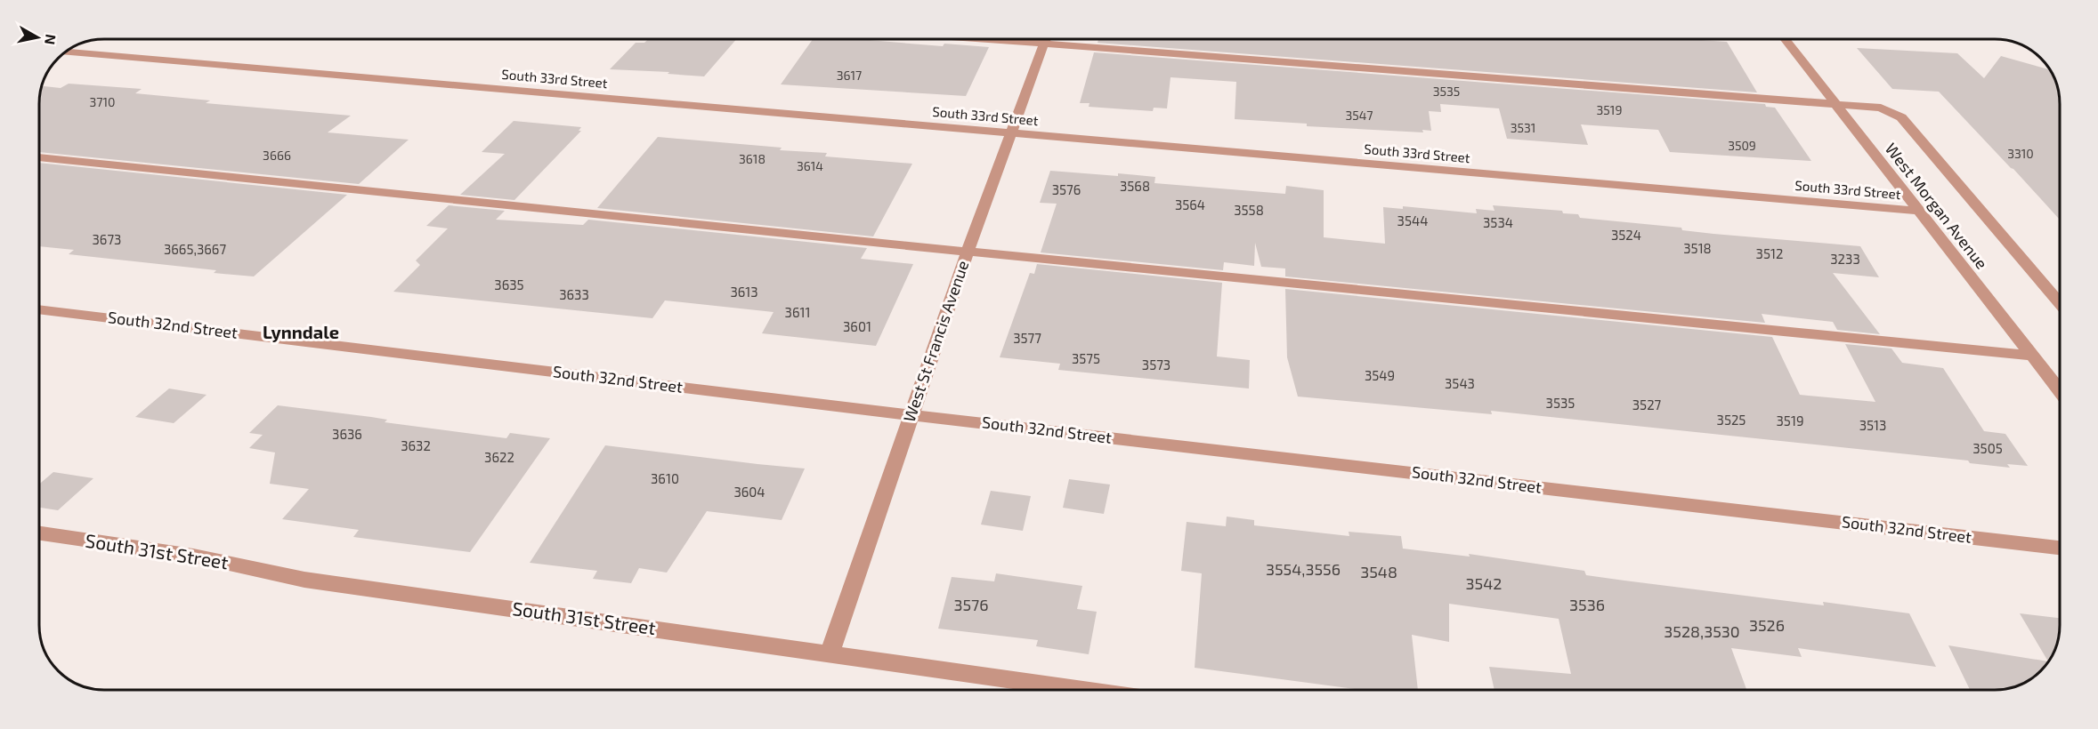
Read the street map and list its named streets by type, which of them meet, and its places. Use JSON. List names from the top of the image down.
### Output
{
  "streets": {
    "street": [
      "South 33rd Street",
      "West Morgan Avenue",
      "South 32nd Street",
      "West St Francis Avenue",
      "South 31st Street"
    ]
  },
  "crossings": [
    ["South 33rd Street", "West Morgan Avenue"],
    ["South 33rd Street", "West St Francis Avenue"],
    ["South 32nd Street", "West St Francis Avenue"],
    ["West St Francis Avenue", "South 31st Street"]
  ],
  "districts": ["Lynndale"],
  "house_numbers": [
    "3617",
    "3535",
    "3710",
    "3519",
    "3547",
    "3531",
    "3509",
    "3310",
    "3666",
    "3618",
    "3614",
    "3568",
    "3576",
    "3564",
    "3558",
    "3544",
    "3534",
    "3524",
    "3673",
    "3518",
    "3665,3667",
    "3512",
    "3233",
    "3635",
    "3613",
    "3633",
    "3611",
    "3601",
    "3577",
    "3575",
    "3573",
    "3549",
    "3543",
    "3535",
    "3527",
    "3525",
    "3519",
    "3513",
    "3636",
    "3632",
    "3505",
    "3622",
    "3610",
    "3604",
    "3554,3556",
    "3548",
    "3542",
    "3576",
    "3536",
    "3526",
    "3528,3530"
  ],
  "north": "right"
}
